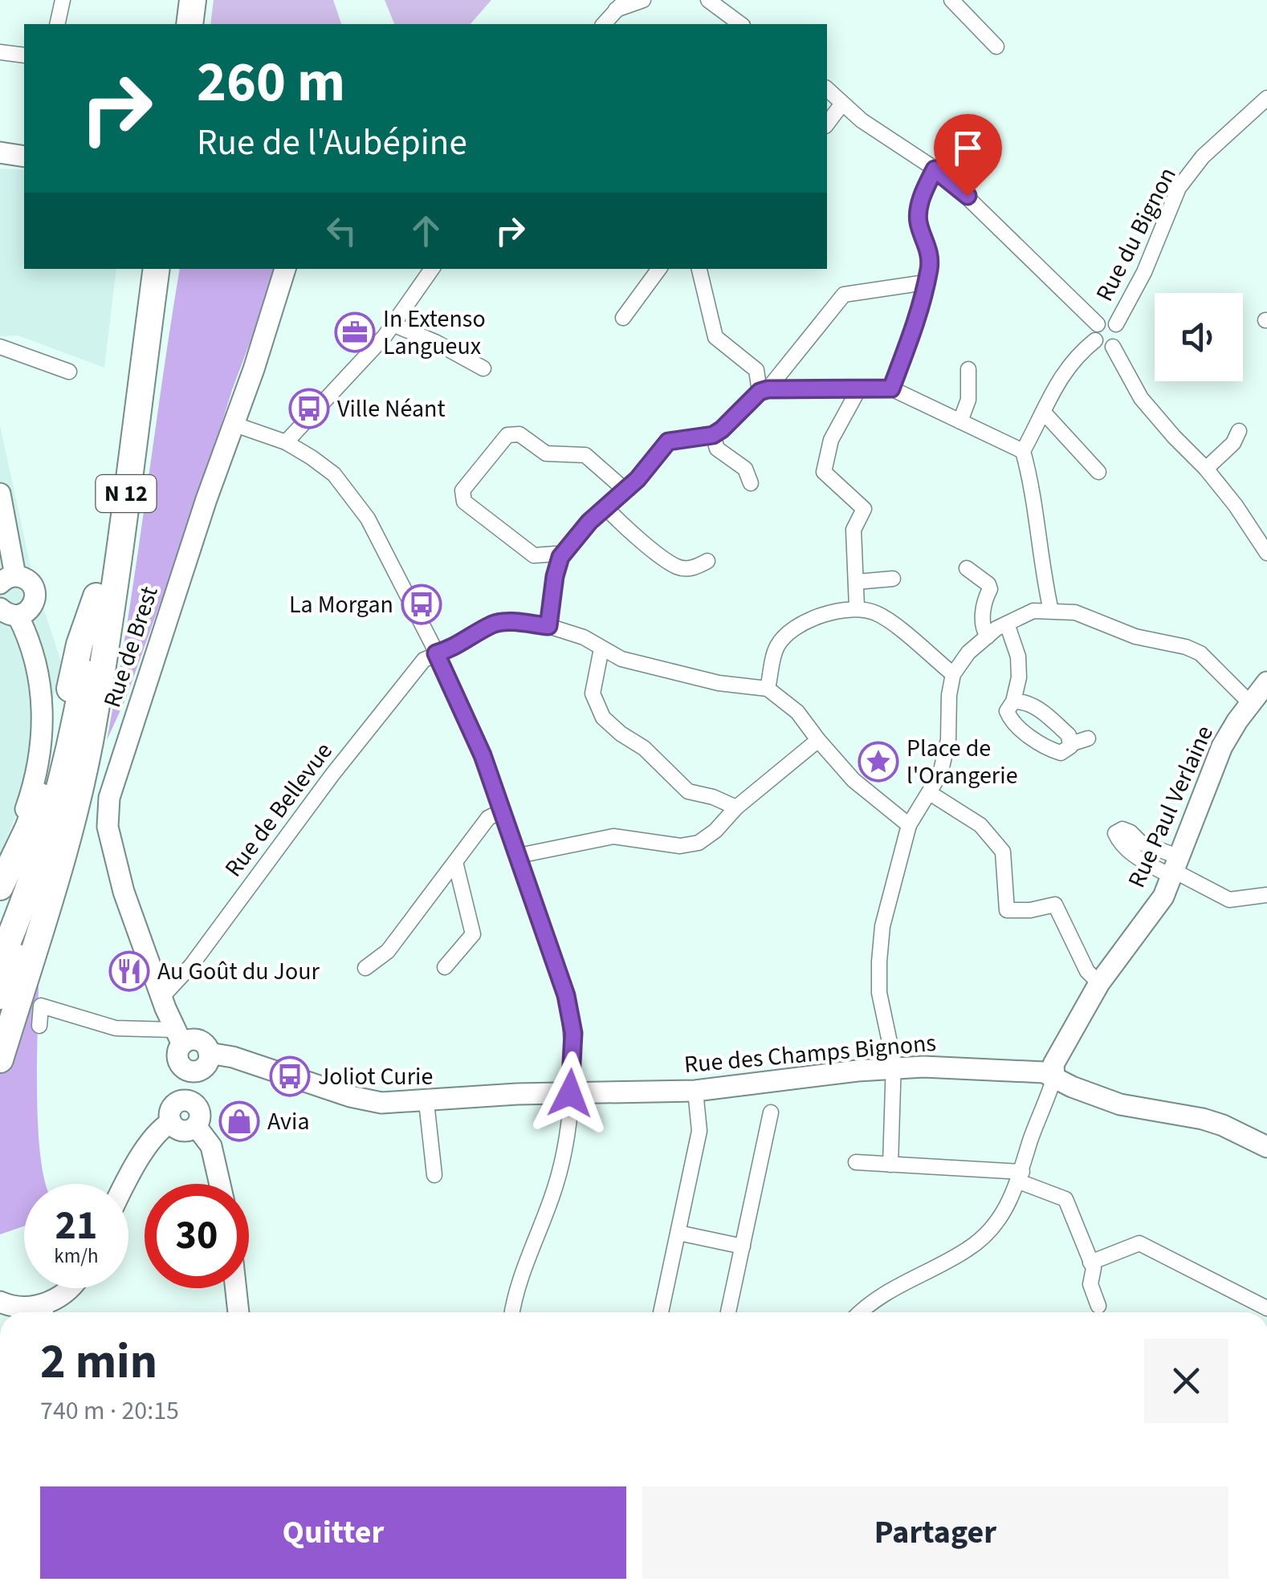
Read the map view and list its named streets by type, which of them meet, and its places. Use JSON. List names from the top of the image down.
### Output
{
  "streets": {
    "highway": ["N 12"],
    "street": [
      "Rue du Bignon",
      "Rue de Brest",
      "Rue Paul Verlaine",
      "Rue de Bellevue",
      "Rue des Champs Bignons"
    ]
  },
  "crossings": [
    ["Rue de Brest", "Rue de Bellevue"],
    ["Rue de Brest", "Rue des Champs Bignons"],
    ["Rue Paul Verlaine", "Rue des Champs Bignons"]
  ],
  "places": {
    "office": ["In Extenso Langueux"],
    "bus stop": ["Ville Néant", "La Morgan", "Joliot Curie"],
    "place": ["Place de l'Orangerie"],
    "restaurant": ["Au Goût du Jour"],
    "shop": ["Avia"]
  },
  "page": {
    "turn": ["260 m", "Rue de l'Aubépine"],
    "speed": "21 km/h",
    "limit": "30",
    "heading": ["2 min", "740 m · 20:15"],
    "buttons": ["Quitter", "Partager"]
  }
}
